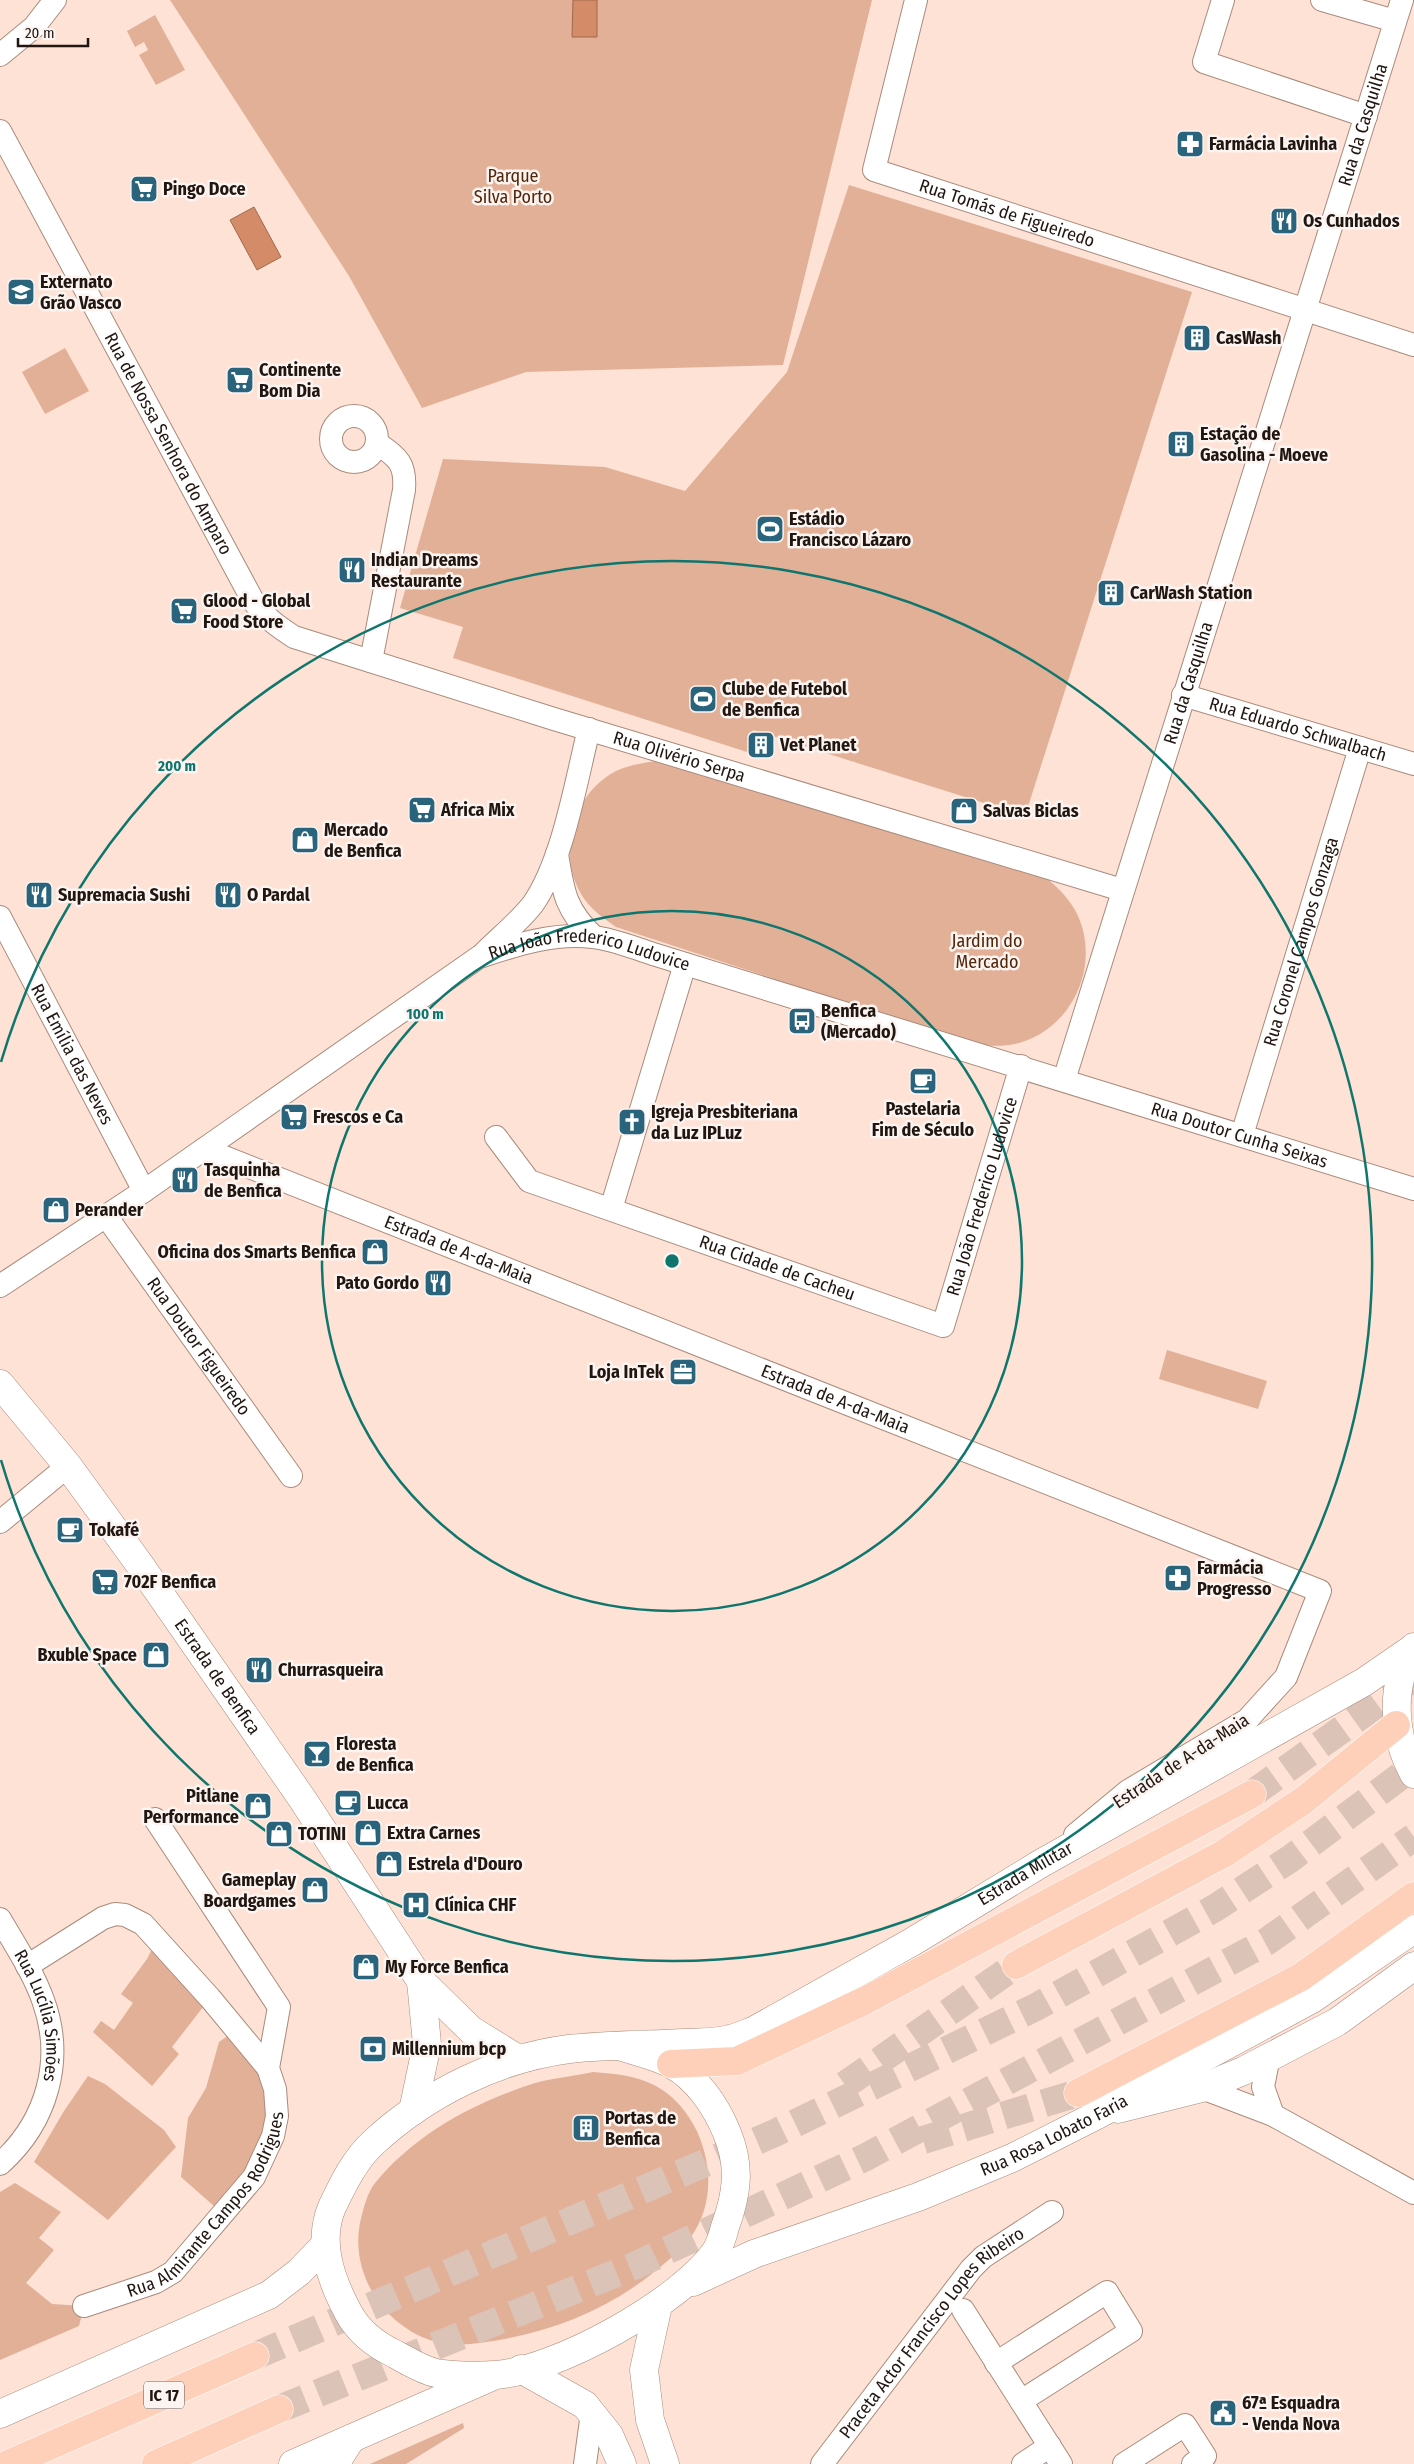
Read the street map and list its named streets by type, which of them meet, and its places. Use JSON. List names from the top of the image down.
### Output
{
  "streets": {
    "highway": ["IC 17"],
    "main road": ["Estrada de Benfica", "Estrada Militar", "Rua Rosa Lobato Faria"],
    "street": [
      "Rua da Casquilha",
      "Rua Tomás de Figueiredo",
      "Rua de Nossa Senhora do Amparo",
      "Rua Eduardo Schwalbach",
      "Rua Olivério Serpa",
      "Rua Coronel Campos Gonzaga",
      "Rua João Frederico Ludovice",
      "Rua Emília das Neves",
      "Rua Doutor Cunha Seixas",
      "Estrada de A-da-Maia",
      "Rua Cidade de Cacheu",
      "Rua Doutor Figueiredo",
      "Rua Lucília Simões",
      "Rua Almirante Campos Rodrigues",
      "Praceta Actor Francisco Lopes Ribeiro"
    ]
  },
  "crossings": [
    ["Rua da Casquilha", "Rua Tomás de Figueiredo"],
    ["Rua da Casquilha", "Rua Eduardo Schwalbach"],
    ["Rua da Casquilha", "Rua Olivério Serpa"],
    ["Rua da Casquilha", "Rua João Frederico Ludovice"],
    ["Rua da Casquilha", "Rua Doutor Cunha Seixas"],
    ["Rua de Nossa Senhora do Amparo", "Rua Olivério Serpa"],
    ["Rua Eduardo Schwalbach", "Rua Coronel Campos Gonzaga"],
    ["Rua Coronel Campos Gonzaga", "Rua Doutor Cunha Seixas"],
    ["Rua João Frederico Ludovice", "Rua Doutor Cunha Seixas"],
    ["Rua João Frederico Ludovice", "Estrada de A-da-Maia"],
    ["Rua João Frederico Ludovice", "Rua Cidade de Cacheu"],
    ["Estrada de A-da-Maia", "Estrada Militar"],
    ["Estrada de Benfica", "Estrada Militar"],
    ["Rua Lucília Simões", "Rua Almirante Campos Rodrigues"]
  ],
  "parks": ["Parque Silva Porto", "Jardim do Mercado"],
  "places": {
    "pharmacy": ["Farmácia Lavinha", "Farmácia Progresso"],
    "supermarket": [
      "Pingo Doce",
      "Continente Bom Dia",
      "Glood - Global Food Store",
      "Africa Mix",
      "Frescos e Ca",
      "702F Benfica"
    ],
    "restaurant": [
      "Os Cunhados",
      "Indian Dreams Restaurante",
      "Supremacia Sushi",
      "O Pardal",
      "Tasquinha de Benfica",
      "Pato Gordo",
      "Churrasqueira"
    ],
    "school or university": ["Externato Grão Vasco"],
    "building": [
      "CasWash",
      "Estação de Gasolina - Moeve",
      "CarWash Station",
      "Vet Planet",
      "Portas de Benfica"
    ],
    "sports": ["Estádio Francisco Lázaro", "Clube de Futebol de Benfica"],
    "shop": [
      "Salvas Biclas",
      "Mercado de Benfica",
      "Perander",
      "Oficina dos Smarts Benfica",
      "Bxuble Space",
      "Pitlane Performance",
      "Extra Carnes",
      "TOTINI",
      "Estrela d'Douro",
      "Gameplay Boardgames",
      "My Force Benfica"
    ],
    "bus stop": ["Benfica (Mercado)"],
    "cafe": ["Pastelaria Fim de Século", "Tokafé", "Lucca"],
    "church": ["Igreja Presbiteriana da Luz IPLuz"],
    "office": ["Loja InTek"],
    "bar": ["Floresta de Benfica"],
    "hospital": ["Clínica CHF"],
    "bank": ["Millennium bcp"],
    "public building": ["67ª Esquadra - Venda Nova"]
  },
  "scale_bar": "20 m",
  "rings": ["200 m", "100 m"]
}
